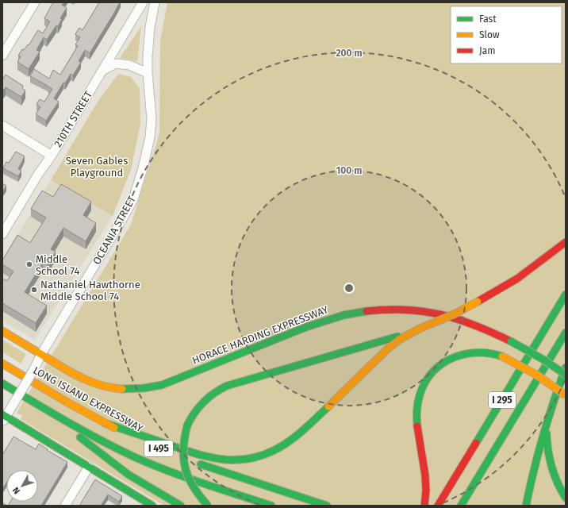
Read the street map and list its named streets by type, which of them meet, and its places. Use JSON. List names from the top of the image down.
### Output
{
  "streets": {
    "main road": [
      "HORACE HARDING EXPRESSWAY",
      "LONG ISLAND EXPRESSWAY",
      "I 295",
      "I 495"
    ],
    "street": ["210TH STREET", "OCEANIA STREET"]
  },
  "crossings": [
    ["OCEANIA STREET", "HORACE HARDING EXPRESSWAY"]
  ],
  "parks": ["Seven Gables Playground"],
  "places": ["Middle School 74", "Nathaniel Hawthorne Middle School 74"],
  "legend": ["Fast", "Slow", "Jam"],
  "north": "bottom left",
  "rings": ["200 m", "100 m"]
}
